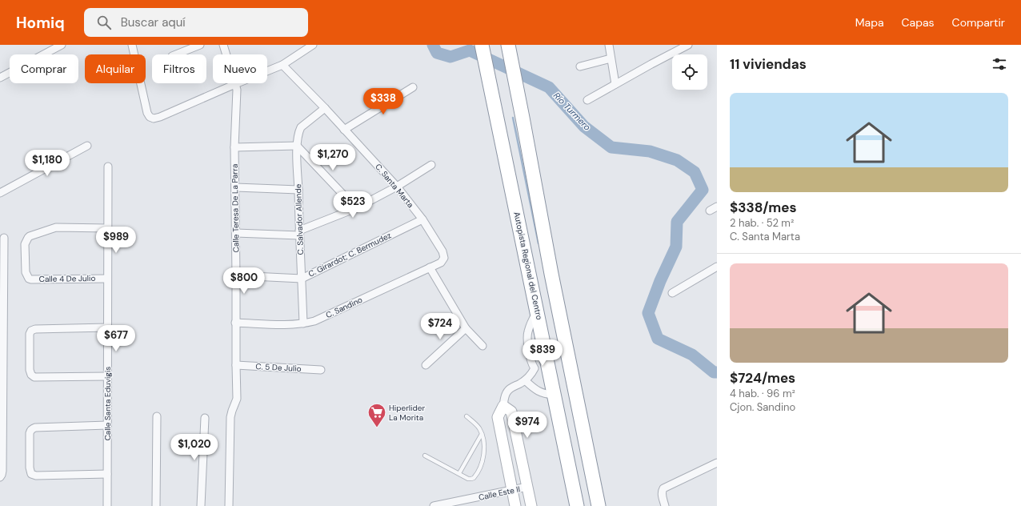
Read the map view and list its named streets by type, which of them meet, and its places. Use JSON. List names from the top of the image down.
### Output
{
  "streets": {
    "highway": ["Autopista Regional del Centro"],
    "street": [
      "C. Santa Marta",
      "Calle Teresa De La Parra",
      "C. Salvador Allende",
      "C. Girardot; C. Bermudez",
      "Calle 4 De Julio",
      "C. Sandino",
      "C. 5 De Julio",
      "Calle Santa Eduvigis",
      "Calle Este II"
    ]
  },
  "crossings": [
    ["C. Santa Marta", "C. Salvador Allende"],
    ["C. Santa Marta", "C. Girardot; C. Bermudez"],
    ["C. Santa Marta", "C. Sandino"],
    ["Calle Teresa De La Parra", "C. Girardot; C. Bermudez"],
    ["Calle Teresa De La Parra", "C. Sandino"],
    ["Calle Teresa De La Parra", "C. 5 De Julio"],
    ["C. Salvador Allende", "C. Girardot; C. Bermudez"],
    ["C. Salvador Allende", "C. Sandino"],
    ["Calle 4 De Julio", "Calle Santa Eduvigis"]
  ],
  "water": ["Río Turmero"],
  "places": {
    "supermarket": ["Hiperlider La Morita"]
  },
  "page": {
    "header": "Homiq",
    "search": "Buscar aquí",
    "nav": ["Mapa", "Capas", "Compartir"],
    "heading": "11 viviendas",
    "chip": [
      "Comprar",
      "Alquilar",
      "Filtros",
      "Nuevo"
    ],
    "list": [
      {
        "name": "$338/mes",
        "note": "2 hab. · 52 m² · C. Santa Marta"
      },
      {
        "name": "$724/mes",
        "note": "4 hab. · 96 m² · Cjon. Sandino"
      }
    ],
    "price": [
      "$338",
      "$1,270",
      "$1,180",
      "$523",
      "$989",
      "$800",
      "$724",
      "$677",
      "$839",
      "$974",
      "$1,020"
    ]
  }
}
